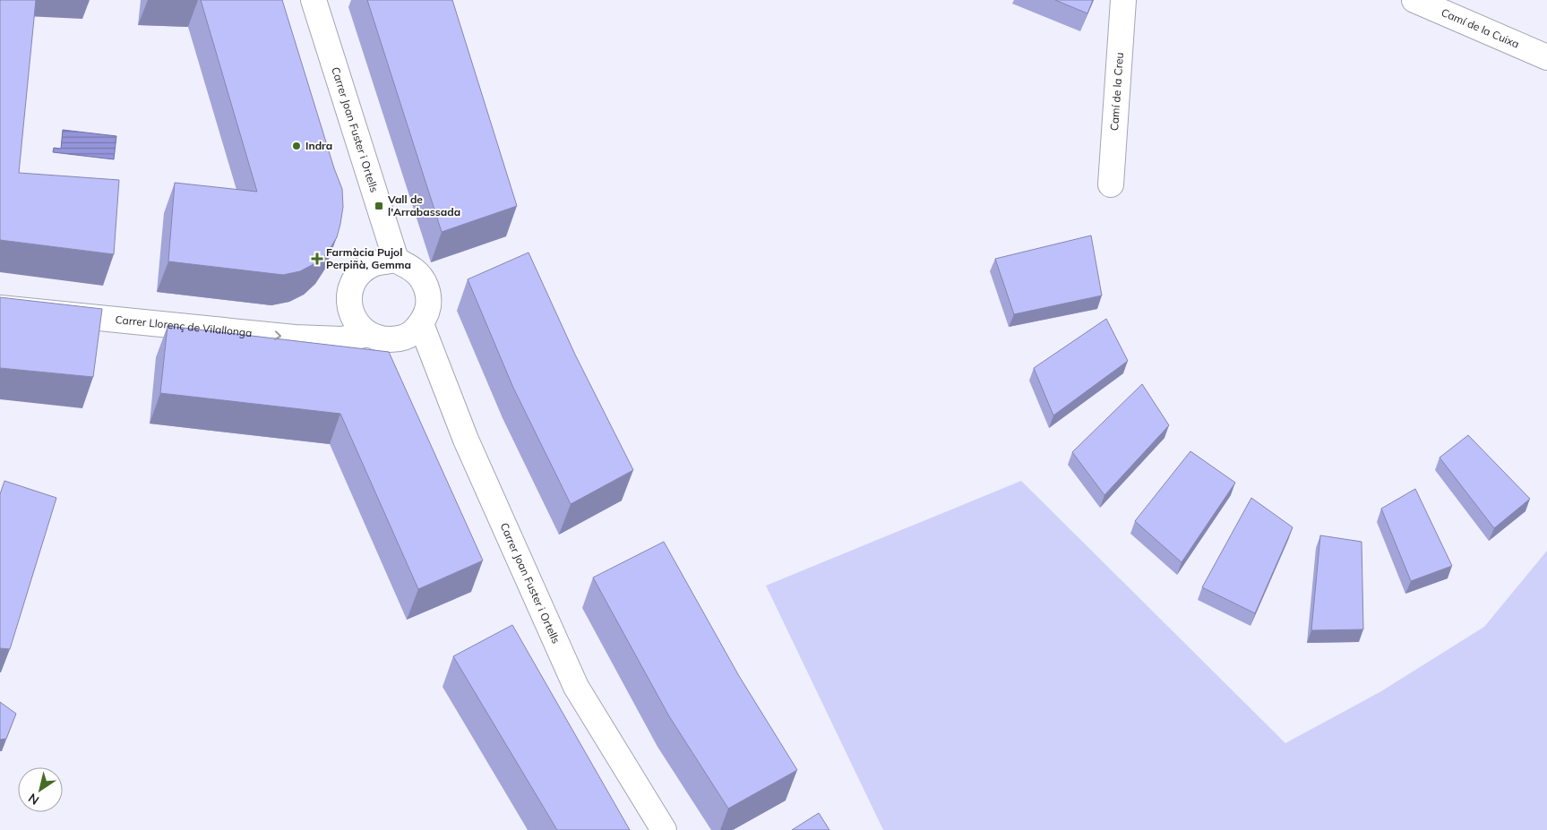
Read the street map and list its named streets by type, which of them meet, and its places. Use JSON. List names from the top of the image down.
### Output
{
  "streets": {
    "street": [
      "Camí de la Cuixa",
      "Camí de la Creu",
      "Carrer Joan Fuster i Ortells",
      "Carrer Llorenç de Vilallonga"
    ]
  },
  "crossings": [
    ["Carrer Joan Fuster i Ortells", "Carrer Llorenç de Vilallonga"]
  ],
  "one_way": ["Carrer Llorenç de Vilallonga"],
  "places": {
    "other": ["Indra"],
    "transit": ["Vall de l'Arrabassada"],
    "health": ["Farmàcia Pujol Perpiñà, Gemma"]
  },
  "north": "bottom left"
}
